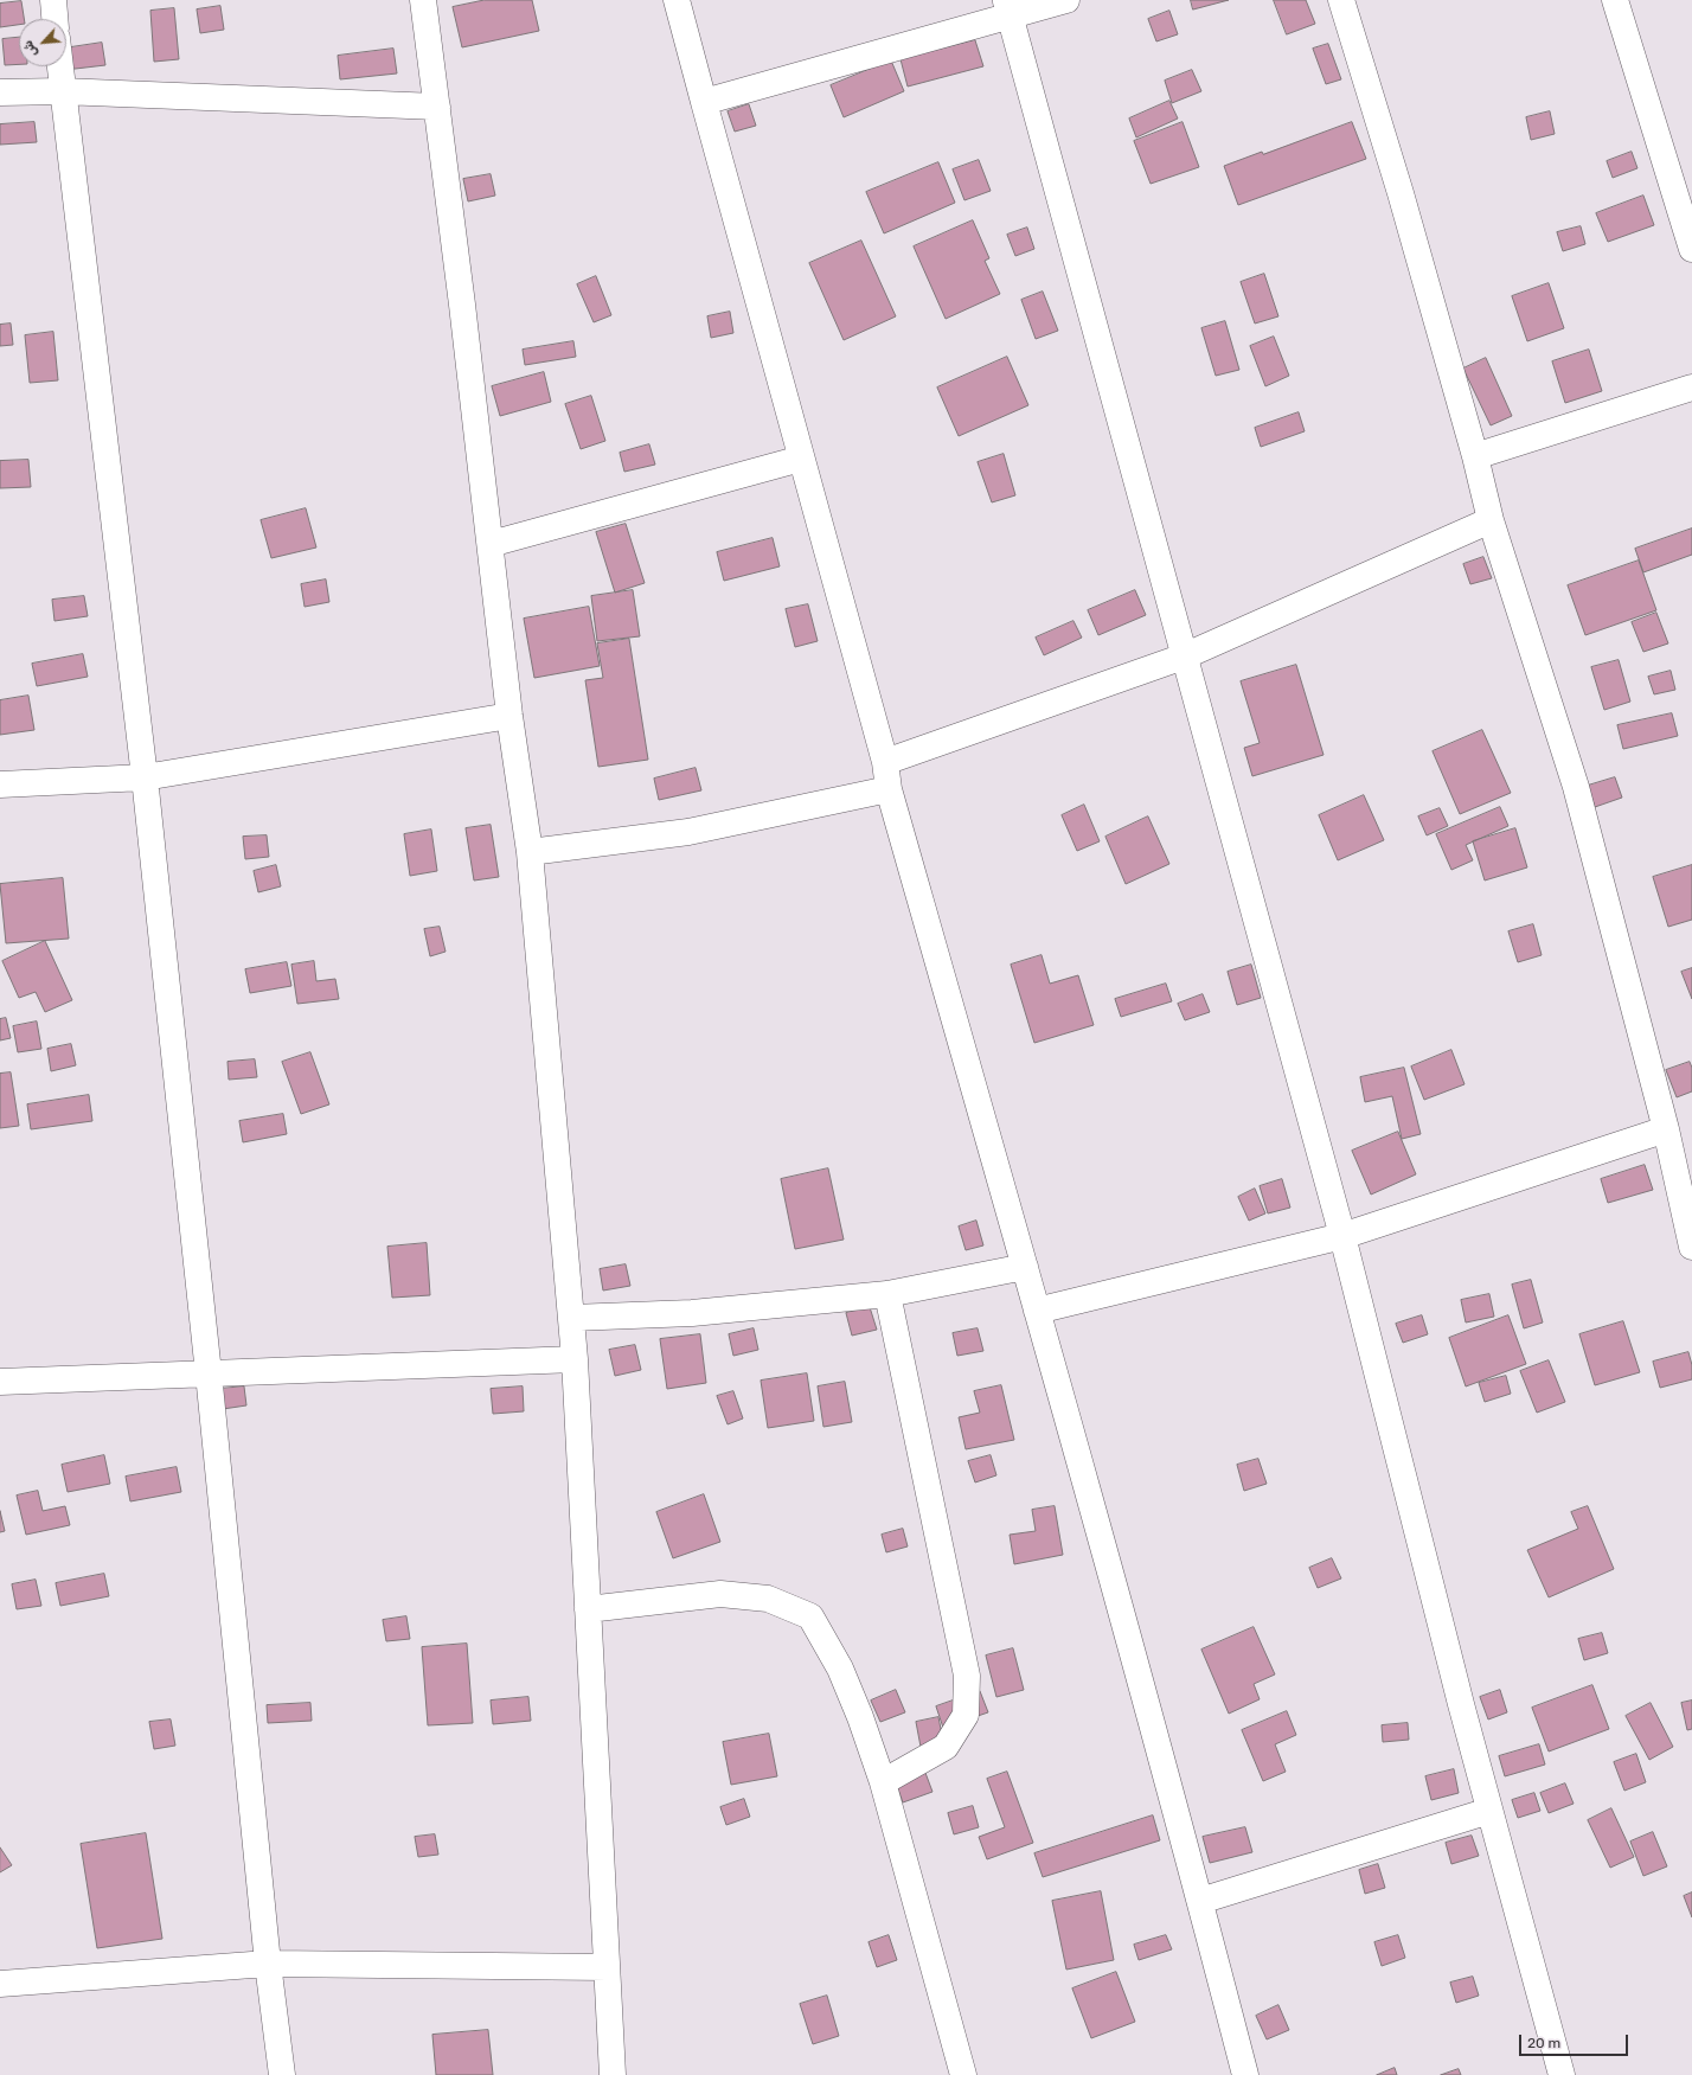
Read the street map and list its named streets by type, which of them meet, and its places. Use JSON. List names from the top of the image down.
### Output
{
  "scale_bar": "20 m",
  "north": "bottom left"
}
